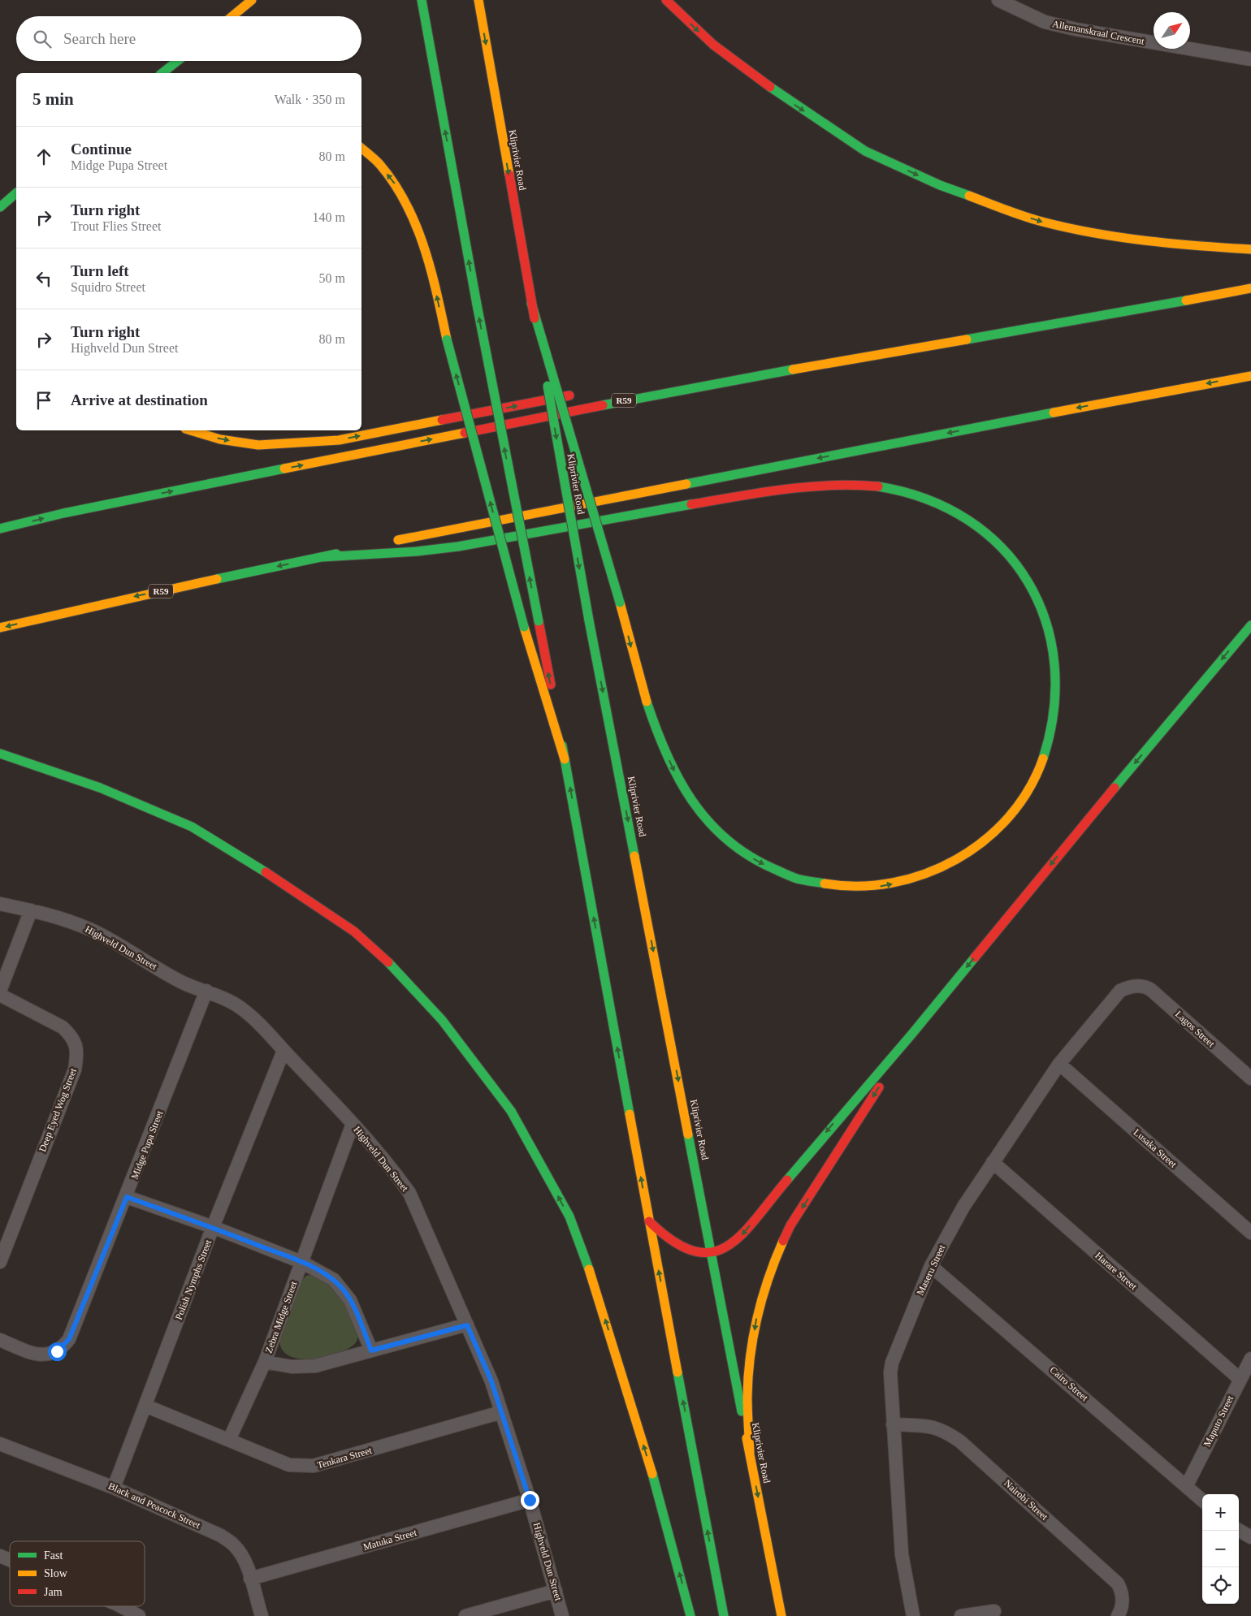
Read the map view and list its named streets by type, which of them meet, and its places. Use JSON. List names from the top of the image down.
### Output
{
  "streets": {
    "main road": ["Kliprivier Road", "R59"],
    "street": [
      "Allemanskraal Crescent",
      "Highveld Dun Street",
      "Lagos Street",
      "Deep Eyed Wog Street",
      "Midge Pupa Street",
      "Lusaka Street",
      "Maseru Street",
      "Harare Street",
      "Polish Nymphs Street",
      "Zebra Midge Street",
      "Cairo Street",
      "Maputo Street",
      "Tenkara Street",
      "Nairobi Street",
      "Black and Peacock Street",
      "Matuka Street"
    ]
  },
  "crossings": [
    ["Highveld Dun Street", "Midge Pupa Street"],
    ["Highveld Dun Street", "Polish Nymphs Street"],
    ["Highveld Dun Street", "Zebra Midge Street"],
    ["Highveld Dun Street", "Tenkara Street"],
    ["Highveld Dun Street", "Matuka Street"],
    ["Lagos Street", "Maseru Street"],
    ["Lusaka Street", "Maseru Street"],
    ["Maseru Street", "Harare Street"],
    ["Maseru Street", "Cairo Street"],
    ["Maseru Street", "Nairobi Street"],
    ["Harare Street", "Maputo Street"],
    ["Polish Nymphs Street", "Tenkara Street"],
    ["Polish Nymphs Street", "Black and Peacock Street"],
    ["Zebra Midge Street", "Tenkara Street"],
    ["Cairo Street", "Maputo Street"],
    ["Black and Peacock Street", "Matuka Street"]
  ],
  "legend": ["Fast", "Slow", "Jam"],
  "north": "top right",
  "page": {
    "search": "Search here",
    "heading": ["5 min", "Walk · 350 m"],
    "list": [
      ["Continue", "Midge Pupa Street", "80 m"],
      ["Turn right", "Trout Flies Street", "140 m"],
      ["Turn left", "Squidro Street", "50 m"],
      ["Turn right", "Highveld Dun Street", "80 m"],
      "Arrive at destination"
    ],
    "map_buttons": ["+", "−"]
  }
}
